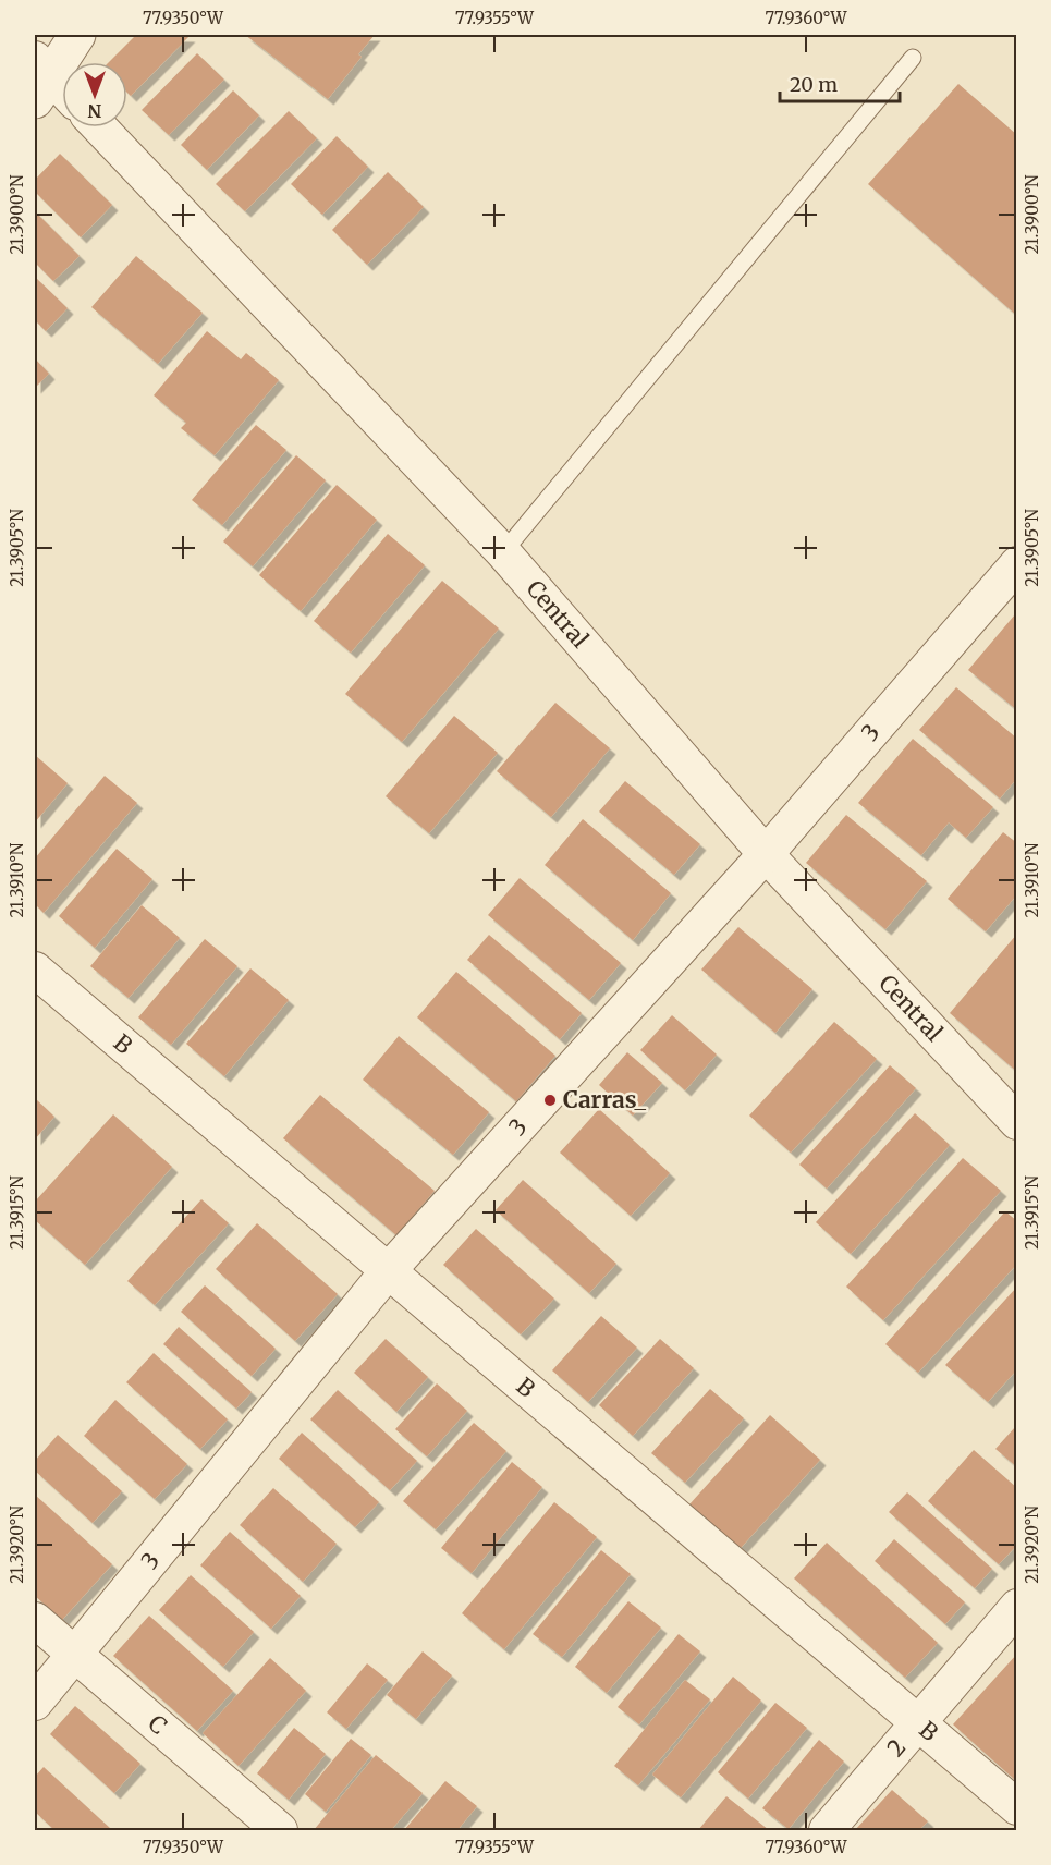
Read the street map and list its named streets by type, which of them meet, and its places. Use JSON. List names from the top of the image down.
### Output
{
  "streets": {
    "street": [
      "Central",
      "3",
      "B",
      "C",
      "2"
    ]
  },
  "crossings": [
    ["Central", "3"],
    ["3", "B"],
    ["3", "C"],
    ["B", "2"]
  ],
  "places": ["Carras_"],
  "scale_bar": "20 m",
  "north": "bottom",
  "coordinates": [
    "77.9350°W",
    "77.9355°W",
    "77.9360°W",
    "21.3900°N",
    "21.3905°N",
    "21.3910°N",
    "21.3915°N",
    "21.3920°N"
  ]
}
